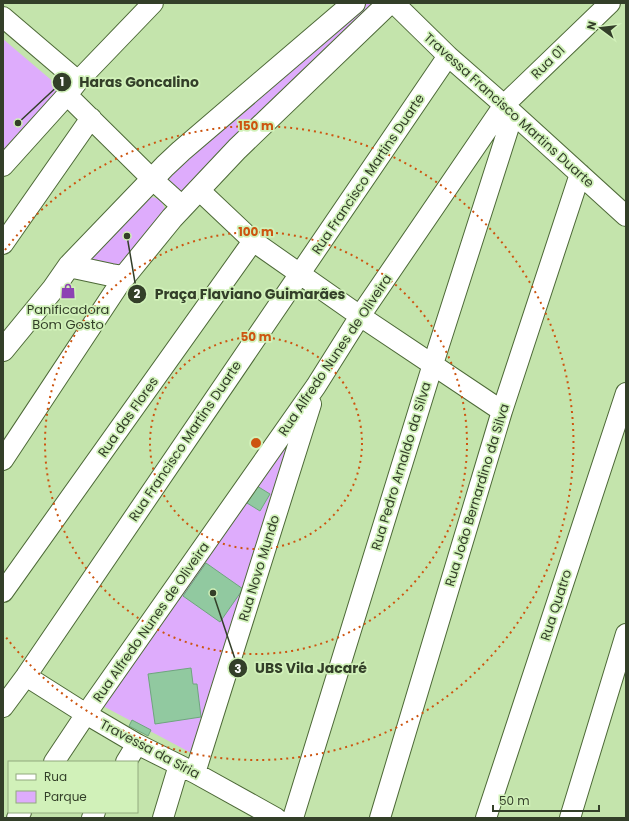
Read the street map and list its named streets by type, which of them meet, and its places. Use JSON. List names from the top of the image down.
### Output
{
  "streets": {
    "street": [
      "Rua 01",
      "Travessa Francisco Martins Duarte",
      "Rua Francisco Martins Duarte",
      "Rua Alfredo Nunes de Oliveira",
      "Rua das Flores",
      "Rua Pedro Arnaldo da Silva",
      "Rua João Bernardino da Silva",
      "Rua Novo Mundo",
      "Rua Quatro",
      "Travessa da Síria"
    ]
  },
  "crossings": [
    ["Rua 01", "Travessa Francisco Martins Duarte"],
    ["Rua 01", "Rua Alfredo Nunes de Oliveira"],
    ["Rua 01", "Rua Pedro Arnaldo da Silva"],
    ["Travessa Francisco Martins Duarte", "Rua Francisco Martins Duarte"],
    ["Travessa Francisco Martins Duarte", "Rua Alfredo Nunes de Oliveira"],
    ["Travessa Francisco Martins Duarte", "Rua Pedro Arnaldo da Silva"],
    ["Travessa Francisco Martins Duarte", "Rua João Bernardino da Silva"],
    ["Rua Francisco Martins Duarte", "Travessa da Síria"],
    ["Rua Alfredo Nunes de Oliveira", "Rua Pedro Arnaldo da Silva"],
    ["Rua Alfredo Nunes de Oliveira", "Rua Novo Mundo"],
    ["Rua Alfredo Nunes de Oliveira", "Travessa da Síria"],
    ["Rua Novo Mundo", "Travessa da Síria"]
  ],
  "places": {
    "other": ["Haras Goncalino", "Praça Flaviano Guimarães", "UBS Vila Jacaré"],
    "shop": ["Panificadora Bom Gosto"]
  },
  "legend": ["Rua", "Parque"],
  "scale_bar": "50 m",
  "north": "left",
  "rings": ["150 m", "100 m", "50 m"]
}
